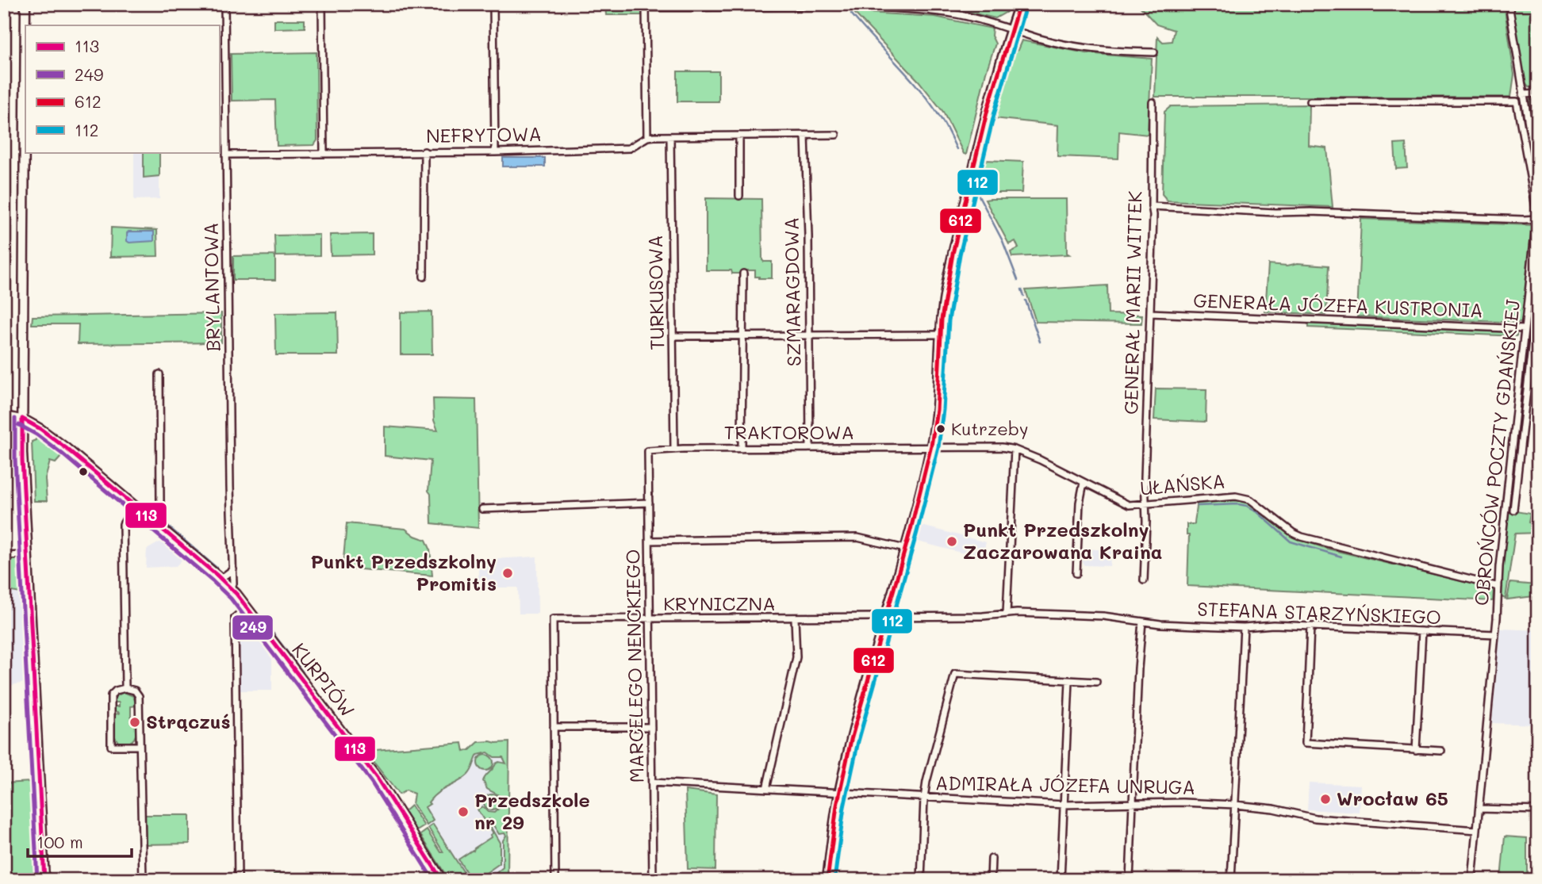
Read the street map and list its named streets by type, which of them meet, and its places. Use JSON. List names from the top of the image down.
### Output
{
  "streets": {
    "street": [
      "NEFRYTOWA",
      "BRYLANTOWA",
      "SZMARAGDOWA",
      "TURKUSOWA",
      "GENERAŁ MARII WITTEK",
      "GENERAŁA JÓZEFA KUSTRONIA",
      "TRAKTOROWA",
      "OBROŃCÓW POCZTY GDAŃSKIEJ",
      "UŁAŃSKA",
      "KRYNICZNA",
      "STEFANA STARZYŃSKIEGO",
      "MARCELEGO NENCKIEGO",
      "KURPIÓW",
      "ADMIRAŁA JÓZEFA UNRUGA"
    ]
  },
  "crossings": [
    ["NEFRYTOWA", "BRYLANTOWA"],
    ["NEFRYTOWA", "SZMARAGDOWA"],
    ["NEFRYTOWA", "TURKUSOWA"],
    ["BRYLANTOWA", "KURPIÓW"],
    ["SZMARAGDOWA", "TRAKTOROWA"],
    ["TURKUSOWA", "TRAKTOROWA"],
    ["GENERAŁ MARII WITTEK", "GENERAŁA JÓZEFA KUSTRONIA"],
    ["GENERAŁ MARII WITTEK", "UŁAŃSKA"],
    ["GENERAŁA JÓZEFA KUSTRONIA", "OBROŃCÓW POCZTY GDAŃSKIEJ"],
    ["TRAKTOROWA", "UŁAŃSKA"],
    ["TRAKTOROWA", "MARCELEGO NENCKIEGO"],
    ["OBROŃCÓW POCZTY GDAŃSKIEJ", "UŁAŃSKA"],
    ["OBROŃCÓW POCZTY GDAŃSKIEJ", "STEFANA STARZYŃSKIEGO"],
    ["OBROŃCÓW POCZTY GDAŃSKIEJ", "ADMIRAŁA JÓZEFA UNRUGA"],
    ["KRYNICZNA", "STEFANA STARZYŃSKIEGO"],
    ["KRYNICZNA", "MARCELEGO NENCKIEGO"],
    ["MARCELEGO NENCKIEGO", "ADMIRAŁA JÓZEFA UNRUGA"]
  ],
  "places": [
    "Kutrzeby",
    "Punkt Przedszkolny Zaczarowana Kraina",
    "Punkt Przedszkolny Promitis",
    "Strączuś",
    "Wrocław 65",
    "Przedszkole nr 29"
  ],
  "lines": [
    "transit line 612",
    "transit line 112",
    "transit line 113",
    "transit line 249"
  ],
  "legend": [
    "113",
    "249",
    "612",
    "112"
  ],
  "scale_bar": "100 m"
}
